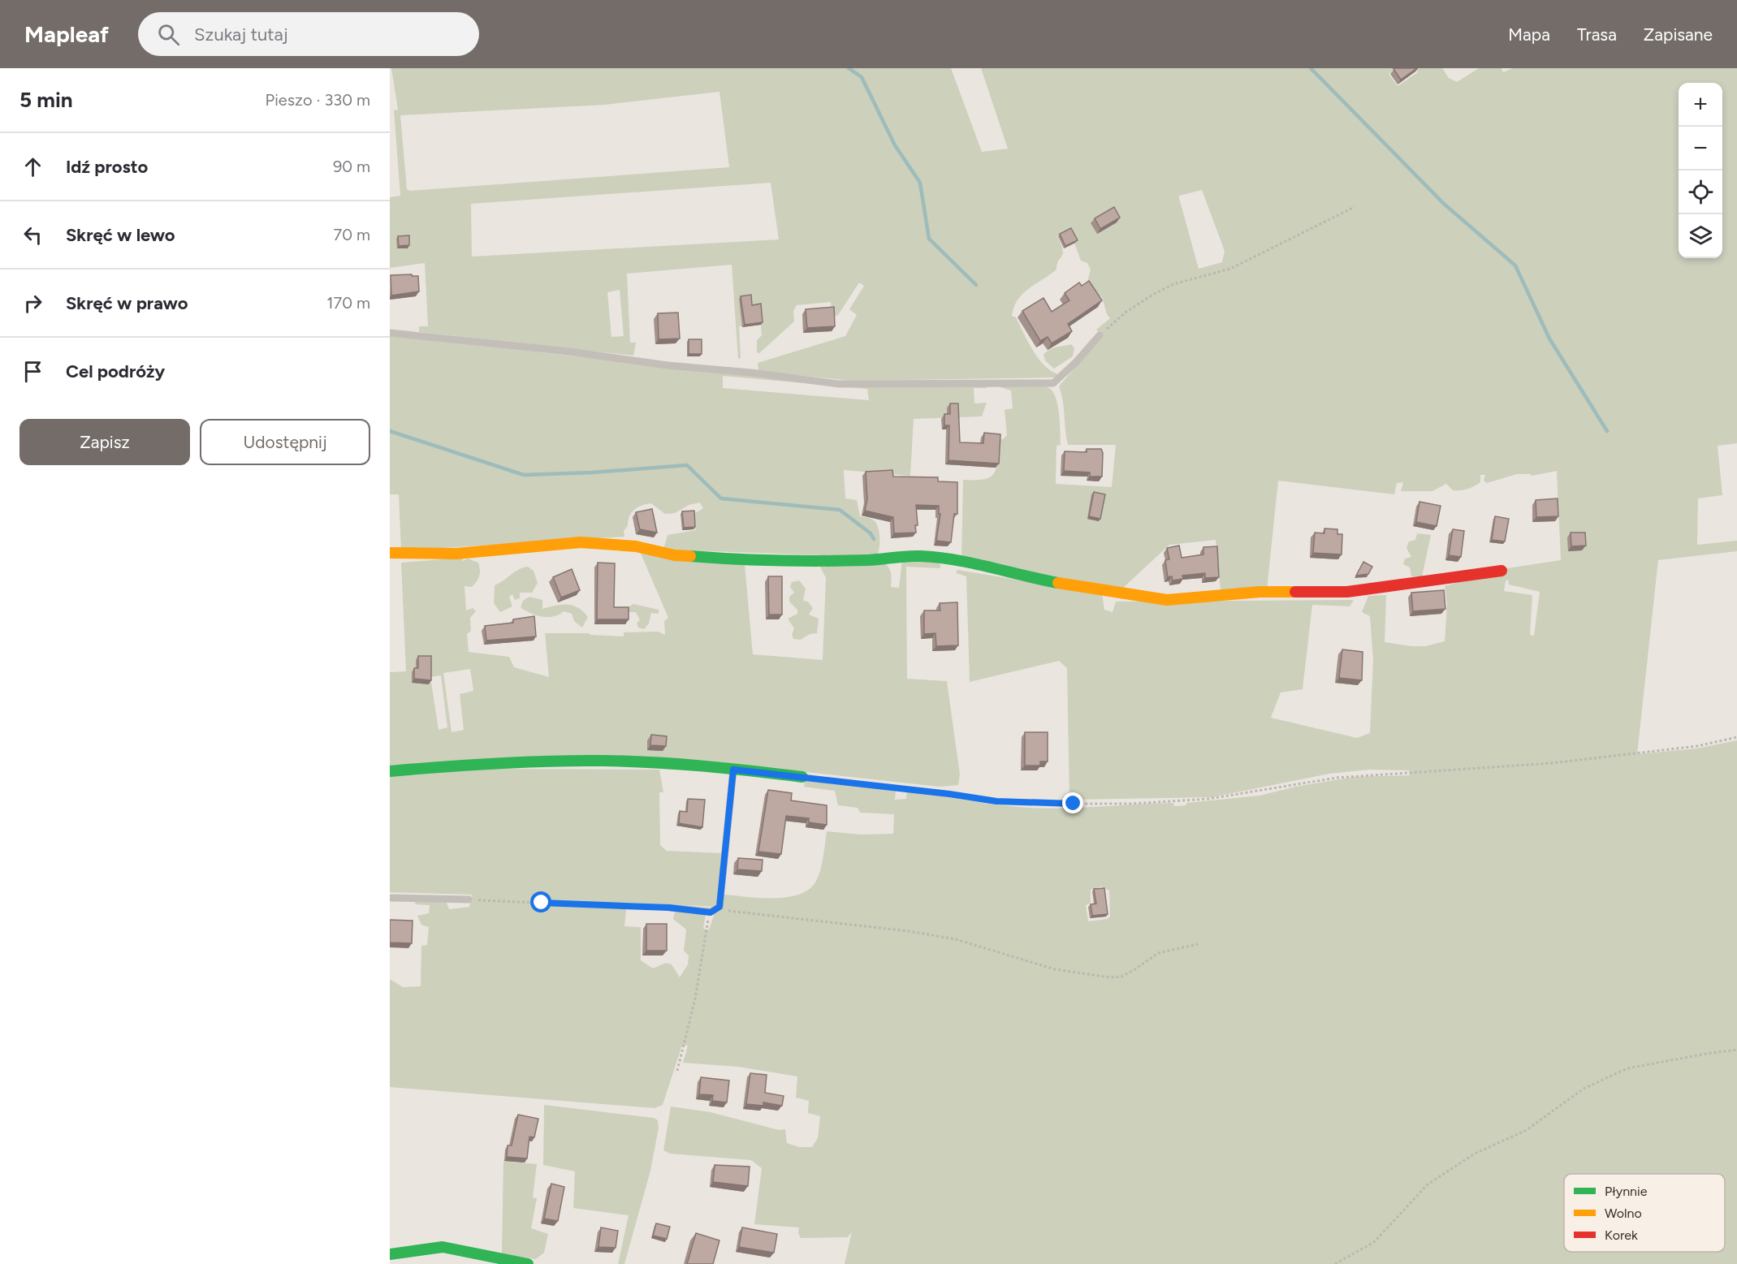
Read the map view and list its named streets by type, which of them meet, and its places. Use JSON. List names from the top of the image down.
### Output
{
  "legend": ["Płynnie", "Wolno", "Korek"],
  "page": {
    "header": "Mapleaf",
    "search": "Szukaj tutaj",
    "nav": ["Mapa", "Trasa", "Zapisane"],
    "heading": ["5 min", "Pieszo · 330 m"],
    "map_buttons": ["+", "−"],
    "list": [
      ["Idź prosto", "90 m"],
      ["Skręć w lewo", "70 m"],
      ["Skręć w prawo", "170 m"],
      "Cel podróży"
    ],
    "buttons": ["Zapisz", "Udostępnij"]
  }
}
